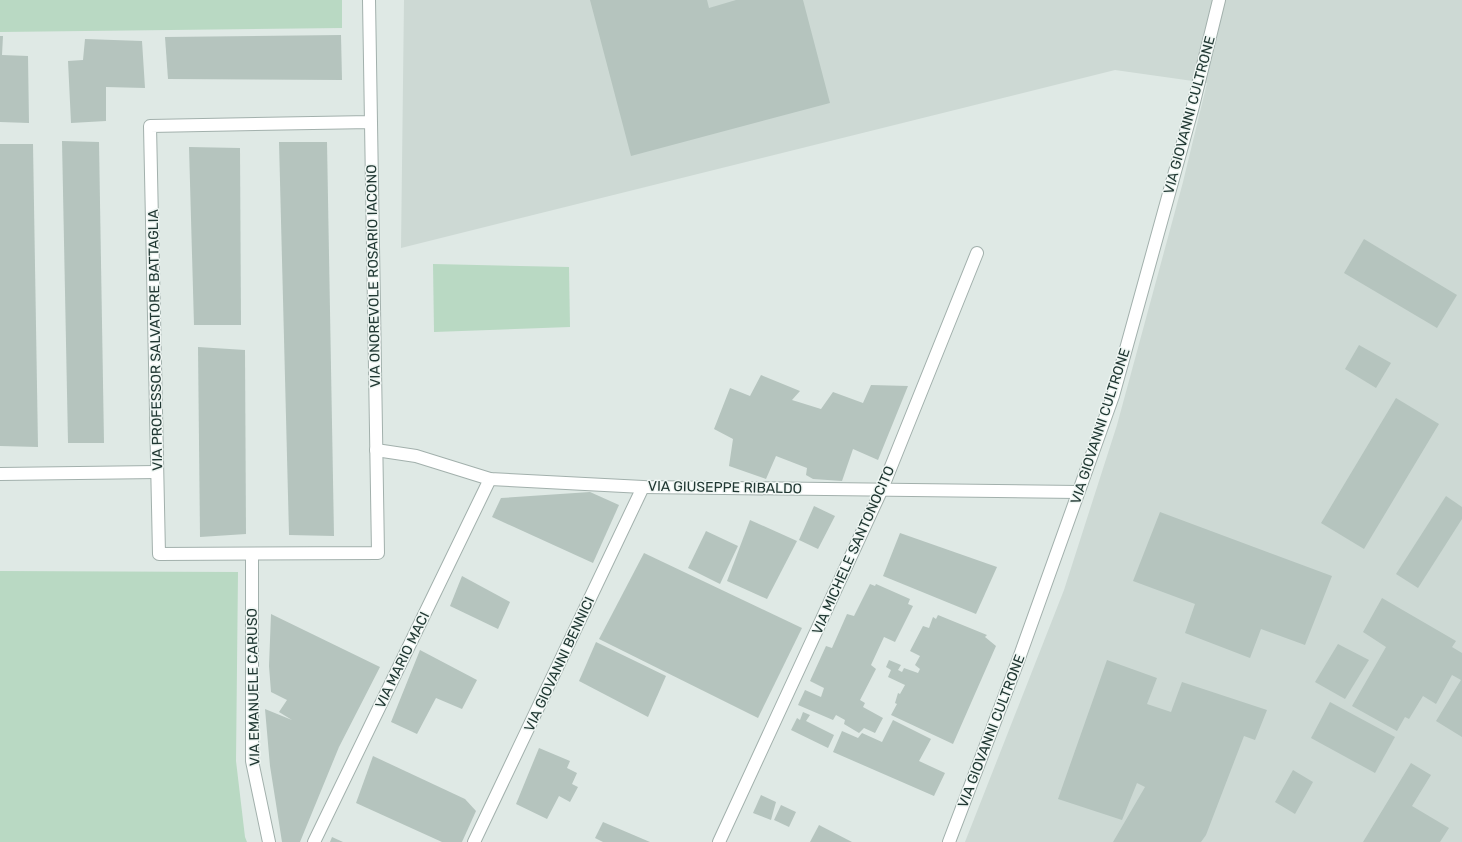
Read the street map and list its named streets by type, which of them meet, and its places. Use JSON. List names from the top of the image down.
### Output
{
  "streets": {
    "street": [
      "VIA GIOVANNI CULTRONE",
      "VIA ONOREVOLE ROSARIO IACONO",
      "VIA PROFESSOR SALVATORE BATTAGLIA",
      "VIA GIUSEPPE RIBALDO",
      "VIA MICHELE SANTONOCITO",
      "VIA MARIO MACI",
      "VIA GIOVANNI BENNICI",
      "VIA EMANUELE CARUSO"
    ]
  },
  "crossings": [
    ["VIA GIOVANNI CULTRONE", "VIA GIUSEPPE RIBALDO"],
    ["VIA ONOREVOLE ROSARIO IACONO", "VIA PROFESSOR SALVATORE BATTAGLIA"],
    ["VIA ONOREVOLE ROSARIO IACONO", "VIA GIUSEPPE RIBALDO"],
    ["VIA ONOREVOLE ROSARIO IACONO", "VIA EMANUELE CARUSO"],
    ["VIA PROFESSOR SALVATORE BATTAGLIA", "VIA EMANUELE CARUSO"],
    ["VIA GIUSEPPE RIBALDO", "VIA MICHELE SANTONOCITO"],
    ["VIA GIUSEPPE RIBALDO", "VIA MARIO MACI"],
    ["VIA GIUSEPPE RIBALDO", "VIA GIOVANNI BENNICI"]
  ]
}
